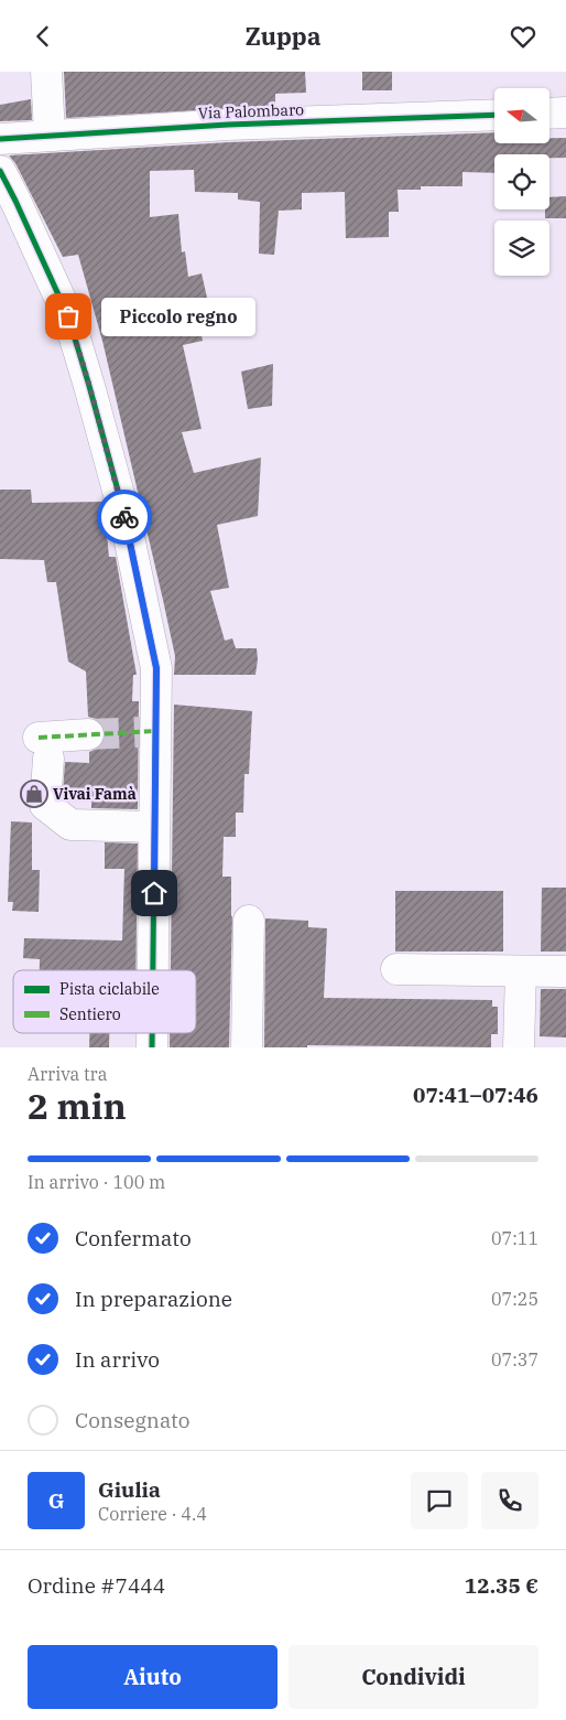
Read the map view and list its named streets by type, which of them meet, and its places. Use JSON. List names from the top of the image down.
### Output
{
  "streets": {
    "street": ["Via Palombaro"]
  },
  "places": {
    "other": ["Piccolo regno"],
    "shop": ["Vivai Famà"]
  },
  "legend": ["Pista ciclabile", "Sentiero"],
  "north": "left",
  "page": {
    "header": "Zuppa",
    "bubble": "Piccolo regno",
    "heading": ["2 min", "Arriva tra", "07:41–07:46"],
    "panel": [
      "Giulia",
      "Corriere · 4.4",
      "Ordine #7444",
      "12.35 €"
    ],
    "bar": "In arrivo · 100 m",
    "list": [
      ["Confermato", "07:11"],
      ["In preparazione", "07:25"],
      ["In arrivo", "07:37"],
      "Consegnato"
    ],
    "round": "G",
    "buttons": ["Aiuto", "Condividi"]
  }
}
